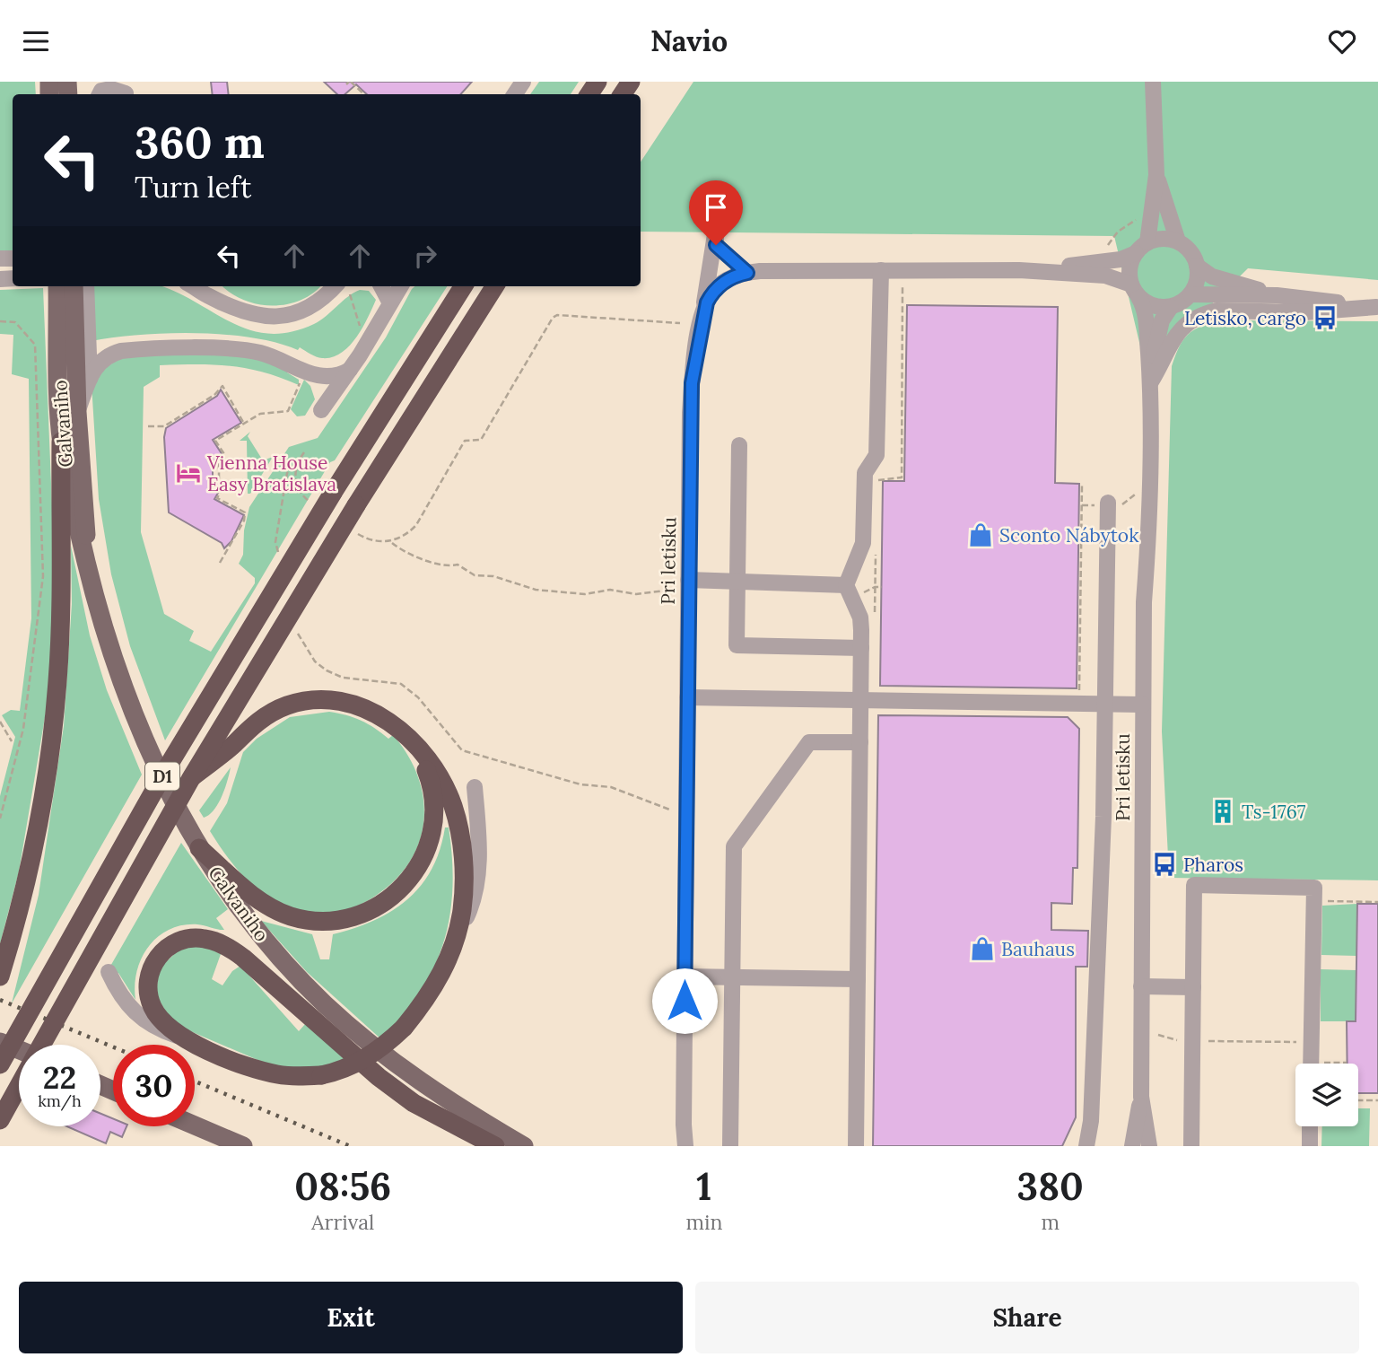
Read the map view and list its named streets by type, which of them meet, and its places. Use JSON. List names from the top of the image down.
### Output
{
  "streets": {
    "highway": ["D1"],
    "main road": ["Galvaniho"],
    "street": ["Pri letisku"]
  },
  "places": {
    "bus stop": ["Letisko, cargo", "Pharos"],
    "hotel": ["Vienna House Easy Bratislava"],
    "shop": ["Sconto Nábytok", "Bauhaus"],
    "building": ["Ts-1767"]
  },
  "page": {
    "header": "Navio",
    "turn": ["360 m", "Turn left"],
    "speed": "22 km/h",
    "limit": "30",
    "eta": [
      "08:56",
      "Arrival",
      "1",
      "min",
      "380",
      "m"
    ],
    "buttons": ["Exit", "Share"]
  }
}
